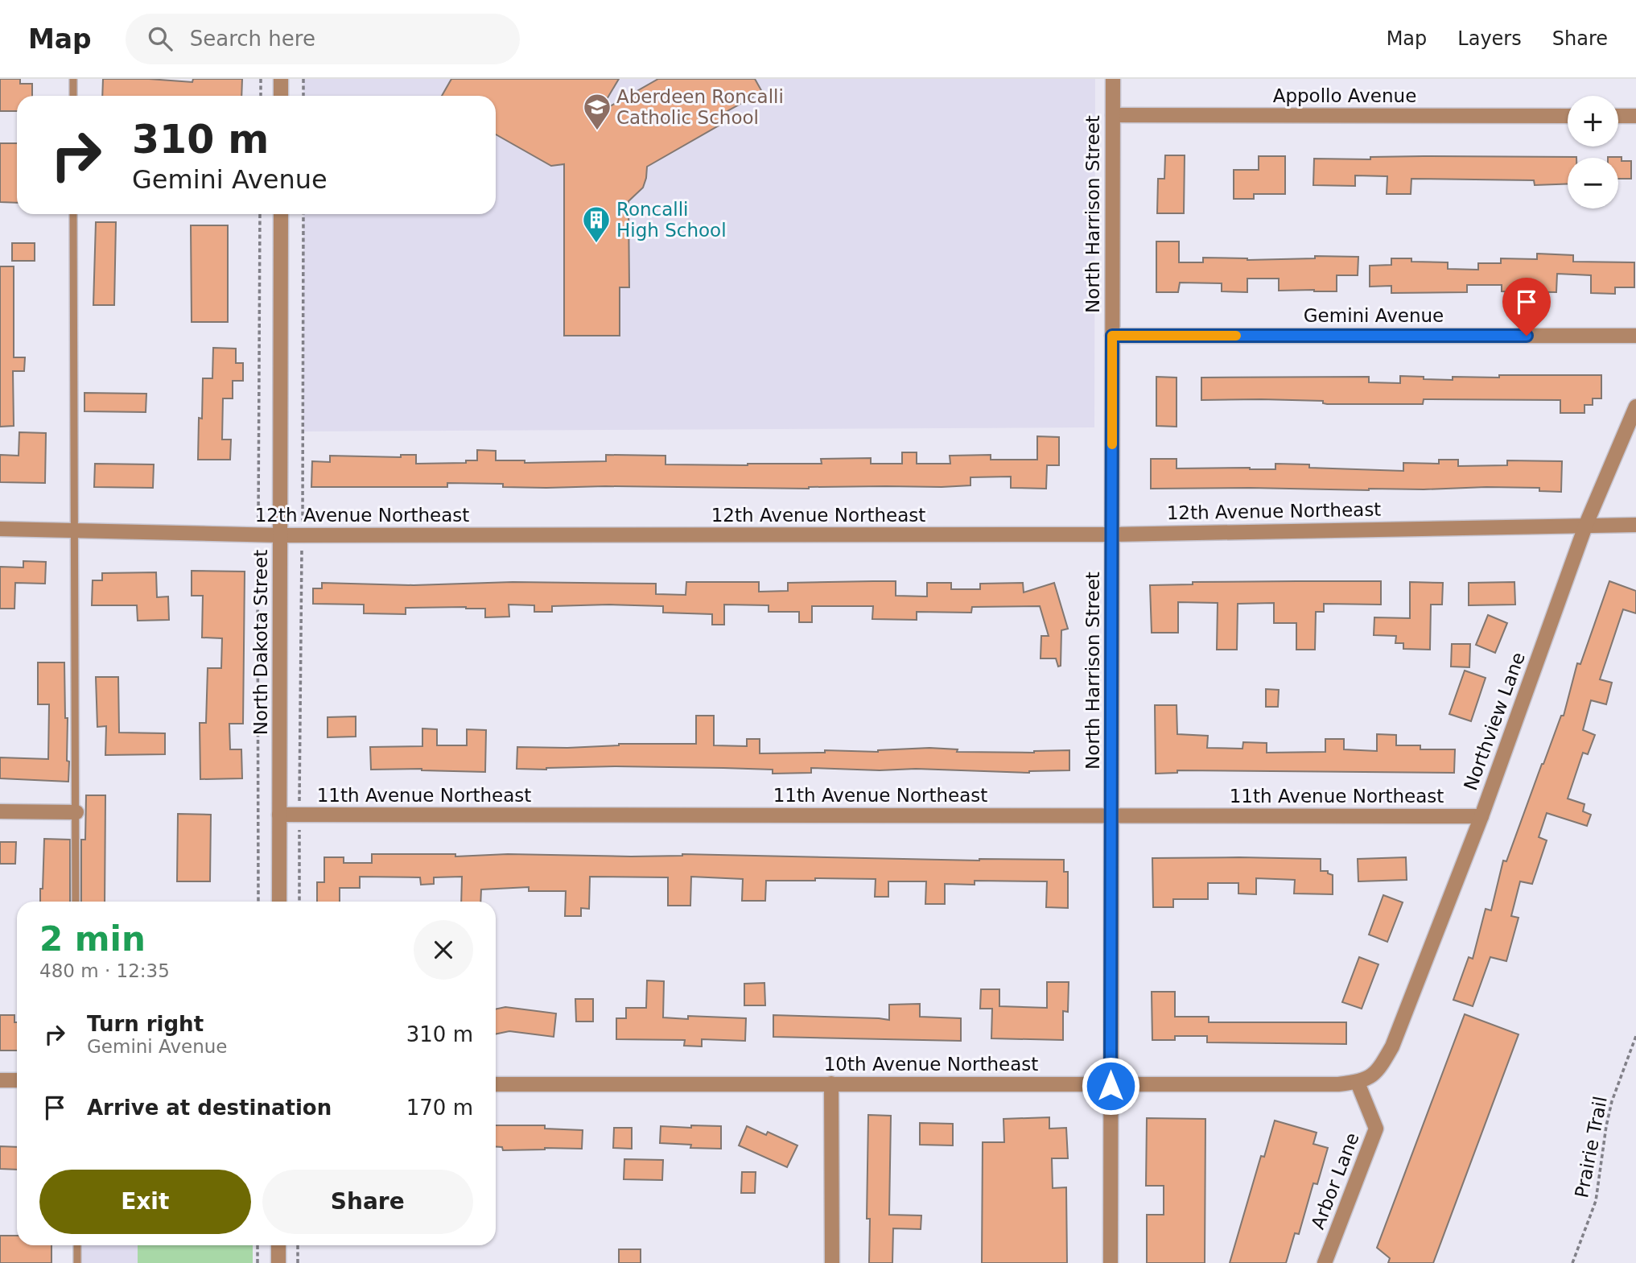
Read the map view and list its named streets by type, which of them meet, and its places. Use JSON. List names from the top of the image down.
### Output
{
  "streets": {
    "street": [
      "Appollo Avenue",
      "North Harrison Street",
      "Gemini Avenue",
      "12th Avenue Northeast",
      "North Dakota Street",
      "Northview Lane",
      "11th Avenue Northeast",
      "10th Avenue Northeast",
      "Arbor Lane"
    ],
    "path": ["Prairie Trail"]
  },
  "crossings": [
    ["Appollo Avenue", "North Harrison Street"],
    ["North Harrison Street", "Gemini Avenue"],
    ["North Harrison Street", "12th Avenue Northeast"],
    ["North Harrison Street", "11th Avenue Northeast"],
    ["North Harrison Street", "10th Avenue Northeast"],
    ["12th Avenue Northeast", "North Dakota Street"],
    ["12th Avenue Northeast", "Northview Lane"],
    ["North Dakota Street", "11th Avenue Northeast"],
    ["Northview Lane", "11th Avenue Northeast"],
    ["Northview Lane", "10th Avenue Northeast"],
    ["Northview Lane", "Arbor Lane"],
    ["10th Avenue Northeast", "Arbor Lane"]
  ],
  "places": {
    "school or university": ["Aberdeen Roncalli Catholic School"],
    "building": ["Roncalli High School"]
  },
  "page": {
    "header": "Map",
    "search": "Search here",
    "nav": ["Map", "Layers", "Share"],
    "map_buttons": ["+", "−"],
    "turn": ["310 m", "Gemini Avenue"],
    "heading": ["2 min", "480 m · 12:35"],
    "list": [
      {
        "name": "Turn right",
        "note": "Gemini Avenue",
        "value": "310 m"
      },
      {
        "name": "Arrive at destination",
        "value": "170 m"
      }
    ],
    "buttons": ["Exit", "Share"]
  }
}
